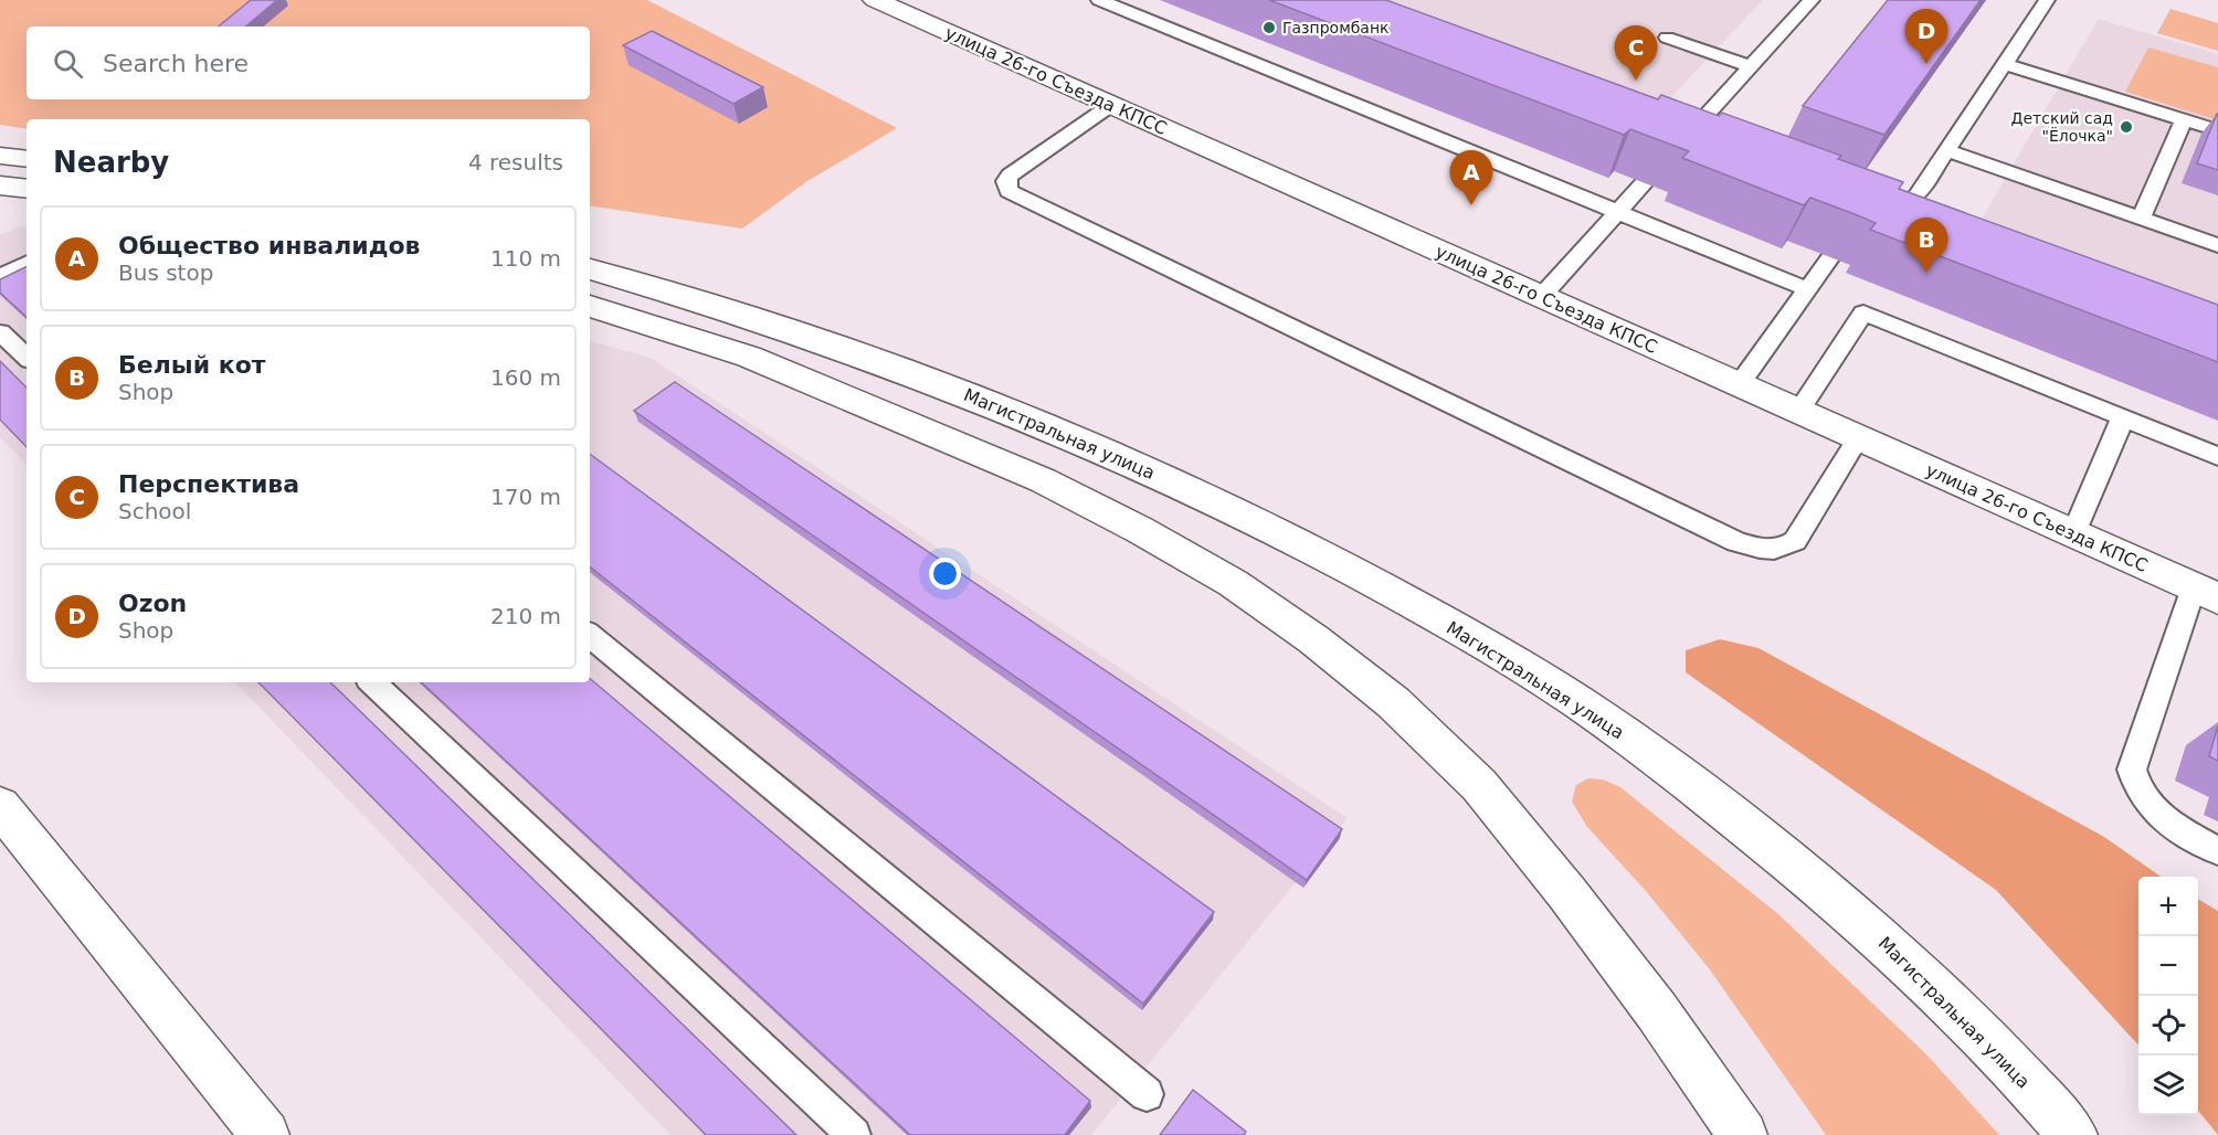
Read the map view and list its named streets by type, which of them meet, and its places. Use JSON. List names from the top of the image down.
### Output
{
  "streets": {
    "main road": ["улица 26-го Съезда КПСС", "Магистральная улица"]
  },
  "places": ["Газпромбанк", "Детский сад \"Ёлочка\""],
  "page": {
    "pins": [
      "D",
      "C",
      "A",
      "B"
    ],
    "search": "Search here",
    "heading": ["Nearby", "4 results"],
    "list": [
      {
        "mark": "A",
        "name": "Общество инвалидов",
        "note": "Bus stop",
        "value": "110 m"
      },
      {
        "mark": "B",
        "name": "Белый кот",
        "note": "Shop",
        "value": "160 m"
      },
      {
        "mark": "C",
        "name": "Перспектива",
        "note": "School",
        "value": "170 m"
      },
      {
        "mark": "D",
        "name": "Ozon",
        "note": "Shop",
        "value": "210 m"
      }
    ],
    "map_buttons": ["+", "−"]
  }
}
